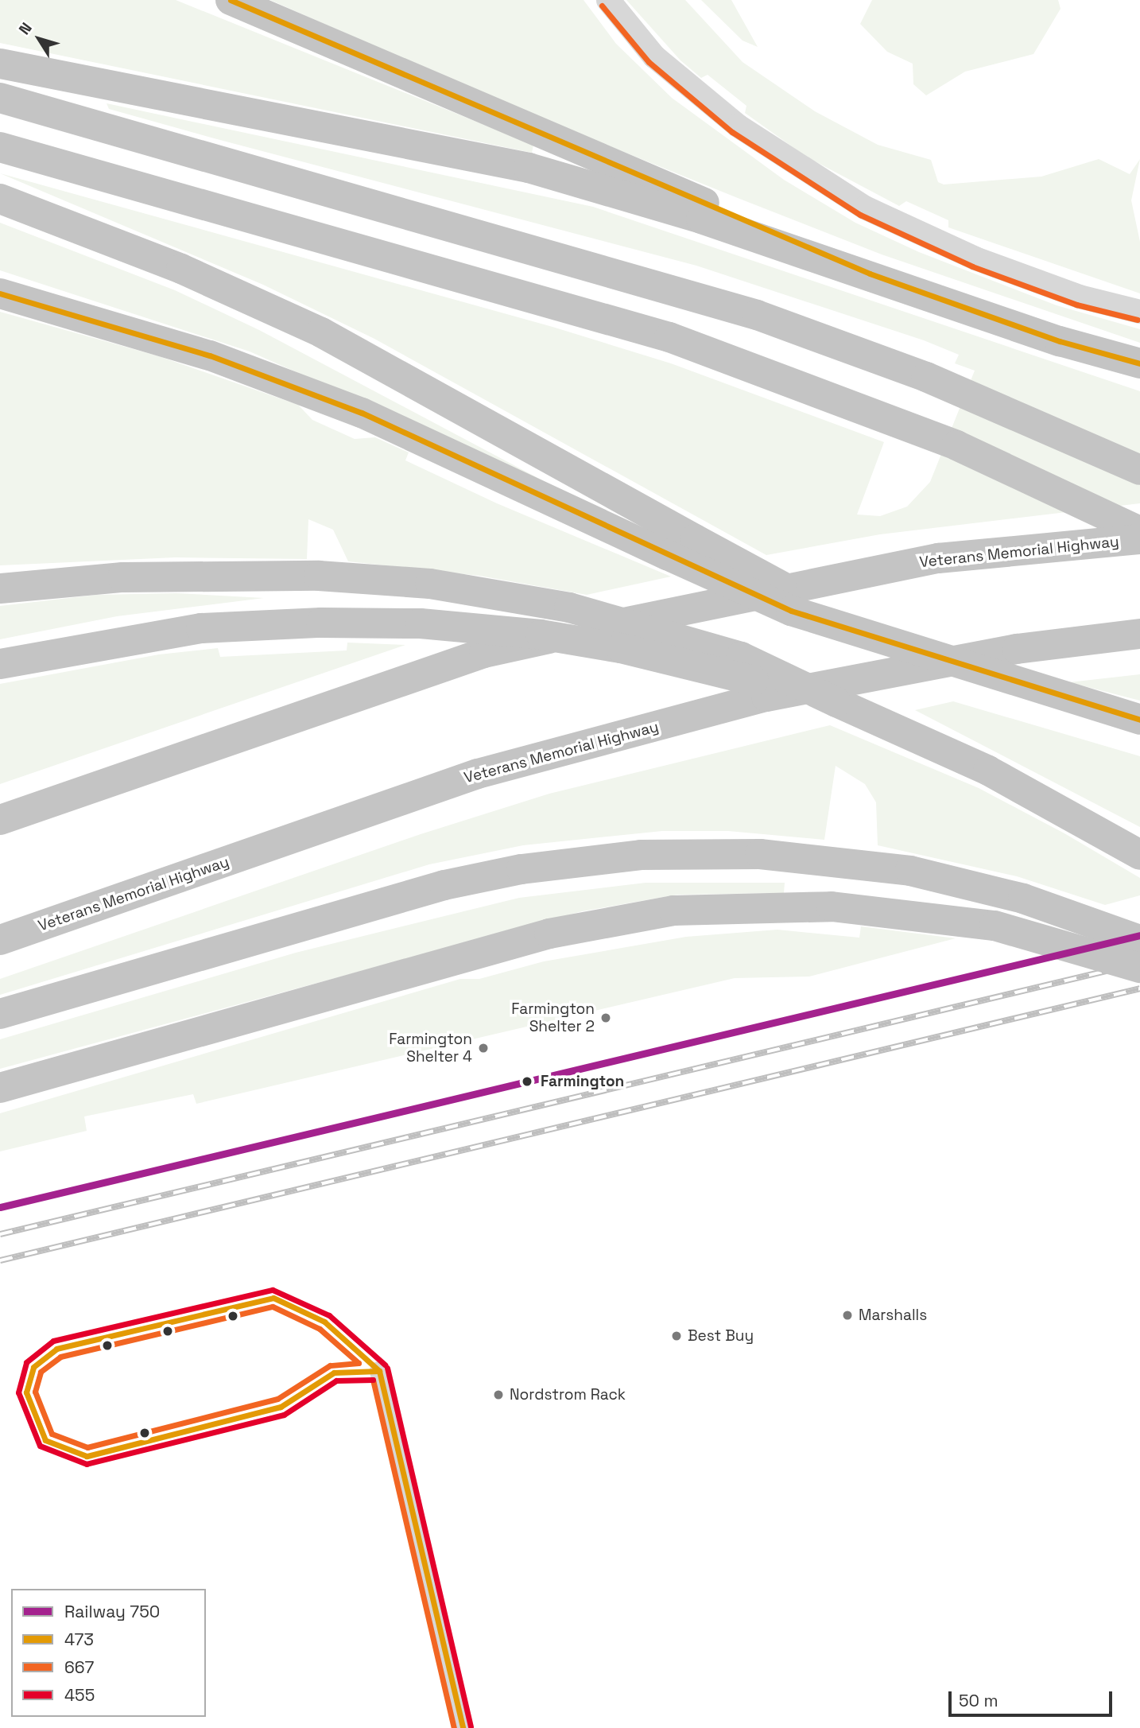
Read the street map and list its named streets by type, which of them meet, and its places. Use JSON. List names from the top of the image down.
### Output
{
  "streets": {
    "highway": ["Veterans Memorial Highway"]
  },
  "places": [
    "Farmington Shelter 2",
    "Farmington Shelter 4",
    "Farmington",
    "Marshalls",
    "Best Buy",
    "Nordstrom Rack"
  ],
  "lines": [
    "transit line 473",
    "transit line 667",
    "rail line 750",
    "transit line 455"
  ],
  "legend": [
    "Railway 750",
    "473",
    "667",
    "455"
  ],
  "scale_bar": "50 m",
  "north": "top left"
}
